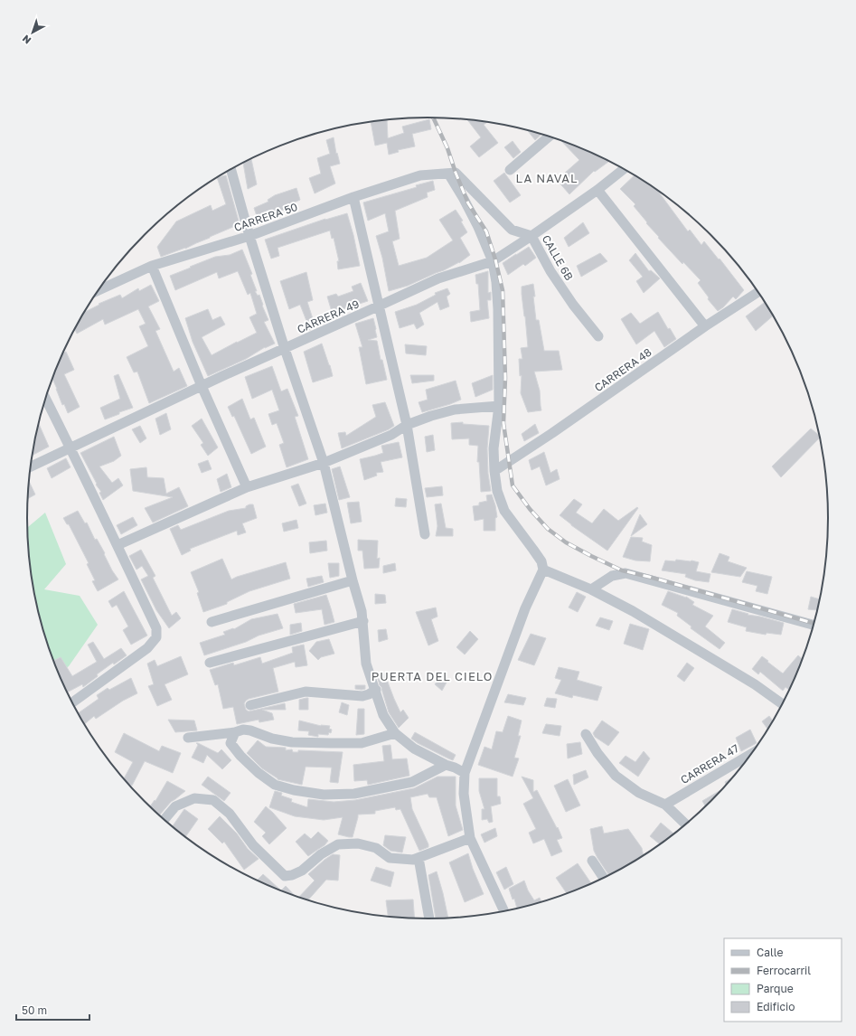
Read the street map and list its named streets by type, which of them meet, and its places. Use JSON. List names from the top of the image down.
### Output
{
  "streets": {
    "street": [
      "CARRERA 50",
      "CALLE 6B",
      "CARRERA 49",
      "CARRERA 48",
      "CARRERA 47"
    ]
  },
  "crossings": [
    ["CARRERA 50", "CALLE 6B"],
    ["CALLE 6B", "CARRERA 49"]
  ],
  "districts": ["LA NAVAL", "PUERTA DEL CIELO"],
  "legend": [
    "Calle",
    "Ferrocarril",
    "Parque",
    "Edificio"
  ],
  "scale_bar": "50 m",
  "north": "bottom left"
}
